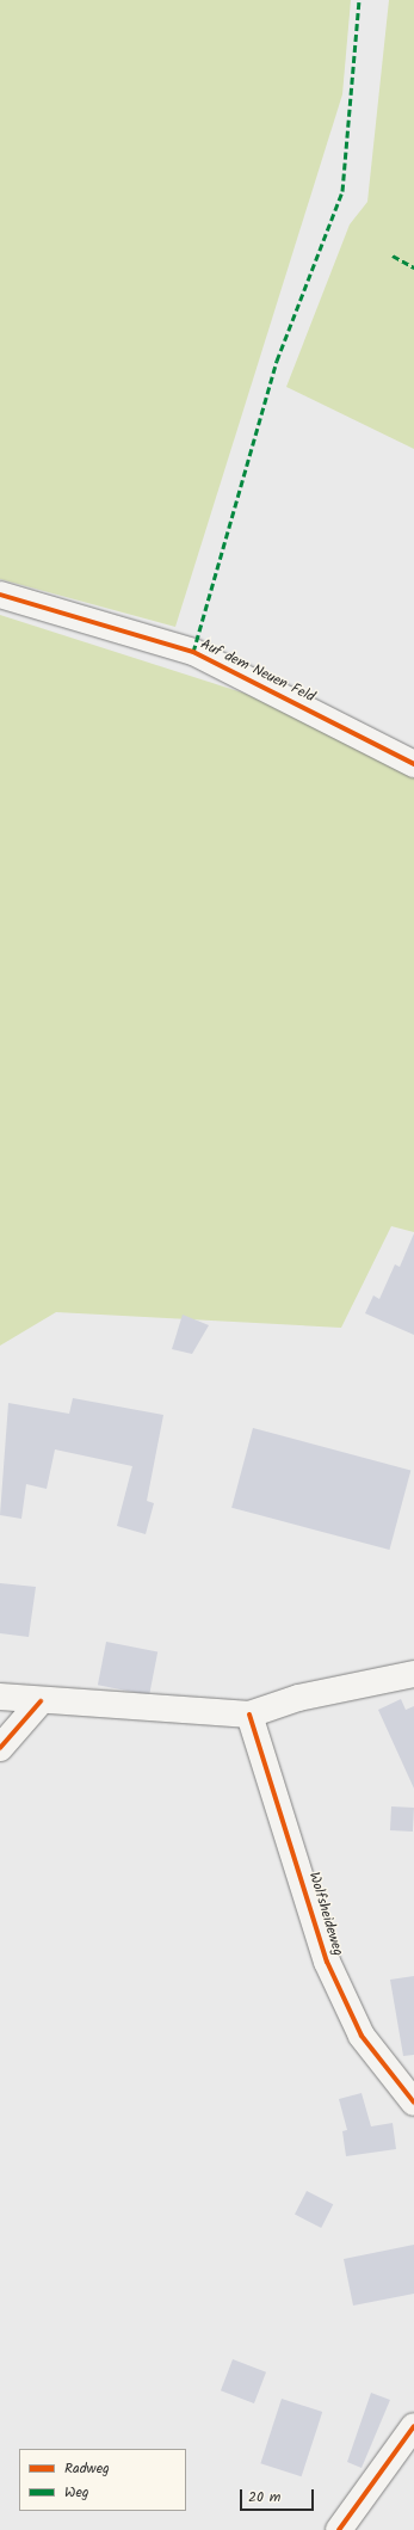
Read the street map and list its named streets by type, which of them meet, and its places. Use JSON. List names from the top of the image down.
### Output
{
  "streets": {
    "street": ["Auf dem Neuen Feld", "Wolfsheideweg"]
  },
  "legend": ["Radweg", "Weg"],
  "scale_bar": "20 m"
}
